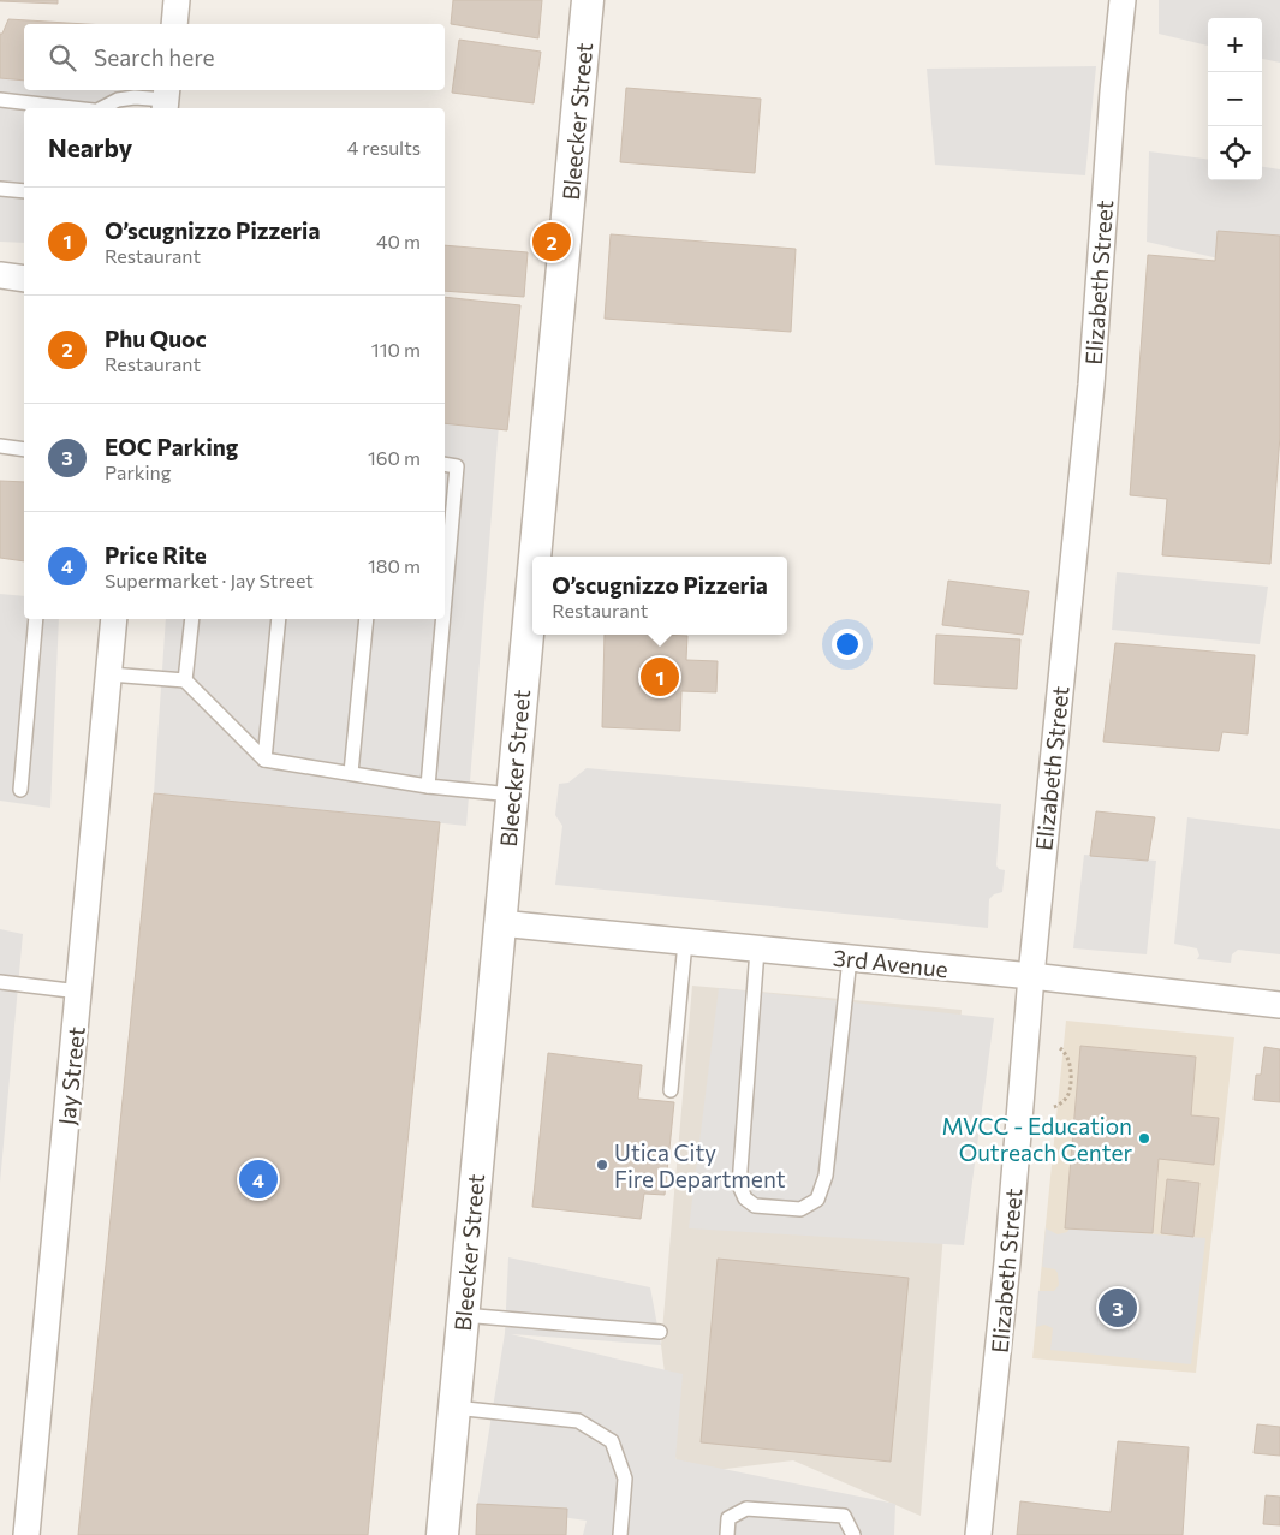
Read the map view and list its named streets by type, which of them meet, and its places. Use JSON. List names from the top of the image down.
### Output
{
  "streets": {
    "street": [
      "Bleecker Street",
      "Elizabeth Street",
      "3rd Avenue",
      "Jay Street"
    ]
  },
  "crossings": [
    ["Bleecker Street", "3rd Avenue"],
    ["Elizabeth Street", "3rd Avenue"]
  ],
  "places": ["MVCC - Education Outreach Center", "Utica City Fire Department"],
  "page": {
    "map_buttons": ["+", "−"],
    "search": "Search here",
    "heading": ["Nearby", "4 results"],
    "list": [
      {
        "mark": "1",
        "name": "O’scugnizzo Pizzeria",
        "note": "Restaurant",
        "value": "40 m"
      },
      {
        "mark": "2",
        "name": "Phu Quoc",
        "note": "Restaurant",
        "value": "110 m"
      },
      {
        "mark": "3",
        "name": "EOC Parking",
        "note": "Parking",
        "value": "160 m"
      },
      {
        "mark": "4",
        "name": "Price Rite",
        "note": "Supermarket · Jay Street",
        "value": "180 m"
      }
    ],
    "pins": [
      "2",
      "1",
      "4",
      "3"
    ],
    "popup": ["O’scugnizzo Pizzeria", "Restaurant"]
  }
}
